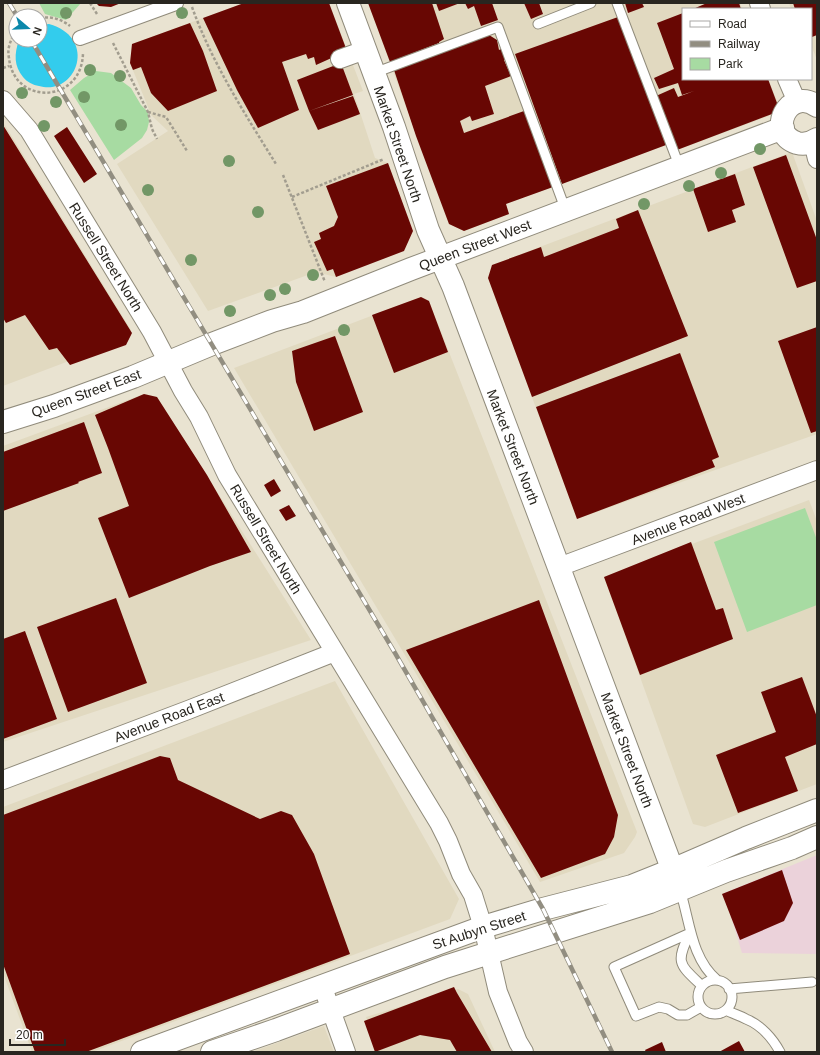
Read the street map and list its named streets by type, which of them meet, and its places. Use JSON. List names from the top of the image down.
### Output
{
  "streets": {
    "street": [
      "Market Street North",
      "Queen Street West",
      "Russell Street North",
      "Queen Street East",
      "Avenue Road West",
      "Avenue Road East",
      "St Aubyn Street"
    ]
  },
  "crossings": [
    ["Market Street North", "Queen Street West"],
    ["Market Street North", "Avenue Road West"],
    ["Market Street North", "St Aubyn Street"],
    ["Queen Street West", "Russell Street North"],
    ["Queen Street West", "Queen Street East"],
    ["Russell Street North", "Queen Street East"],
    ["Russell Street North", "Avenue Road East"],
    ["Russell Street North", "St Aubyn Street"]
  ],
  "legend": ["Road", "Railway", "Park"],
  "scale_bar": "20 m",
  "north": "right"
}
